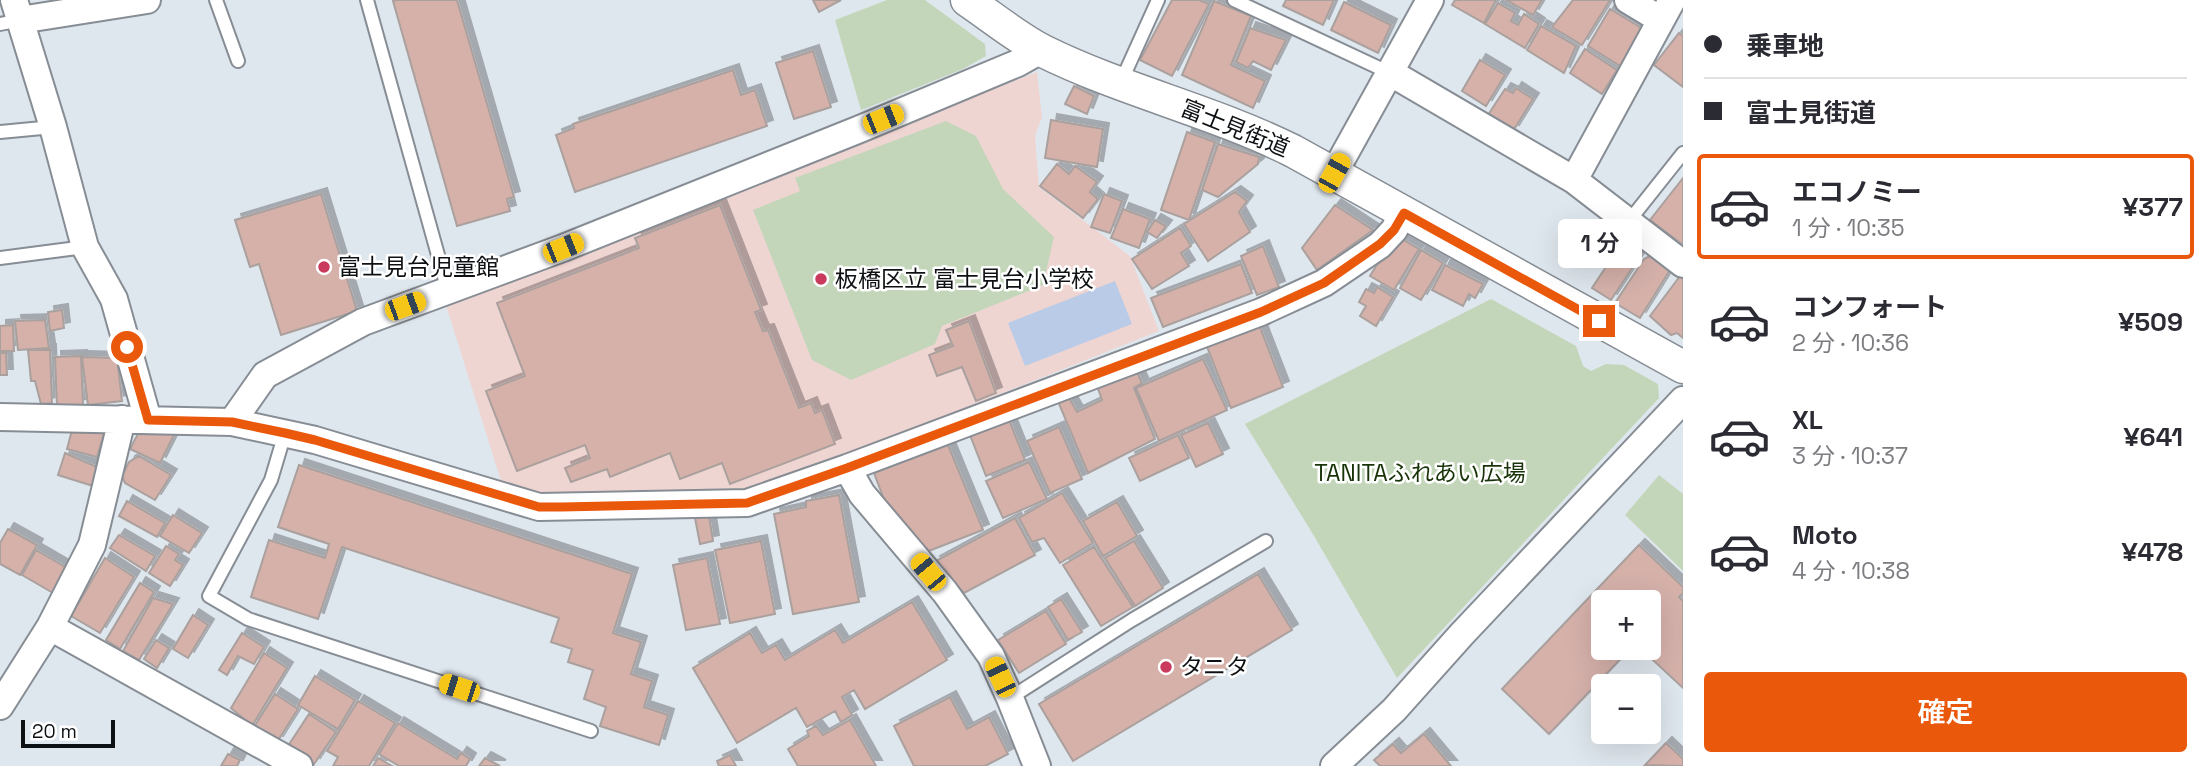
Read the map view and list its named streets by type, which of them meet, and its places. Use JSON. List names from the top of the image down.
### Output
{
  "streets": {
    "street": ["富士見街道"]
  },
  "parks": ["TANITAふれあい広場"],
  "places": ["富士見台児童館", "板橋区立 富士見台小学校", "タニタ"],
  "scale_bar": "20 m",
  "page": {
    "banner": ["乗車地", "富士見街道"],
    "list": [
      {
        "name": "エコノミー",
        "note": "1 分 · 10:35",
        "value": "¥377"
      },
      {
        "name": "コンフォート",
        "note": "2 分 · 10:36",
        "value": "¥509"
      },
      {
        "name": "XL",
        "note": "3 分 · 10:37",
        "value": "¥641"
      },
      {
        "name": "Moto",
        "note": "4 分 · 10:38",
        "value": "¥478"
      }
    ],
    "bubble": "1 分",
    "map_buttons": ["+", "−"],
    "buttons": "確定",
    "scale": "20 m"
  }
}
